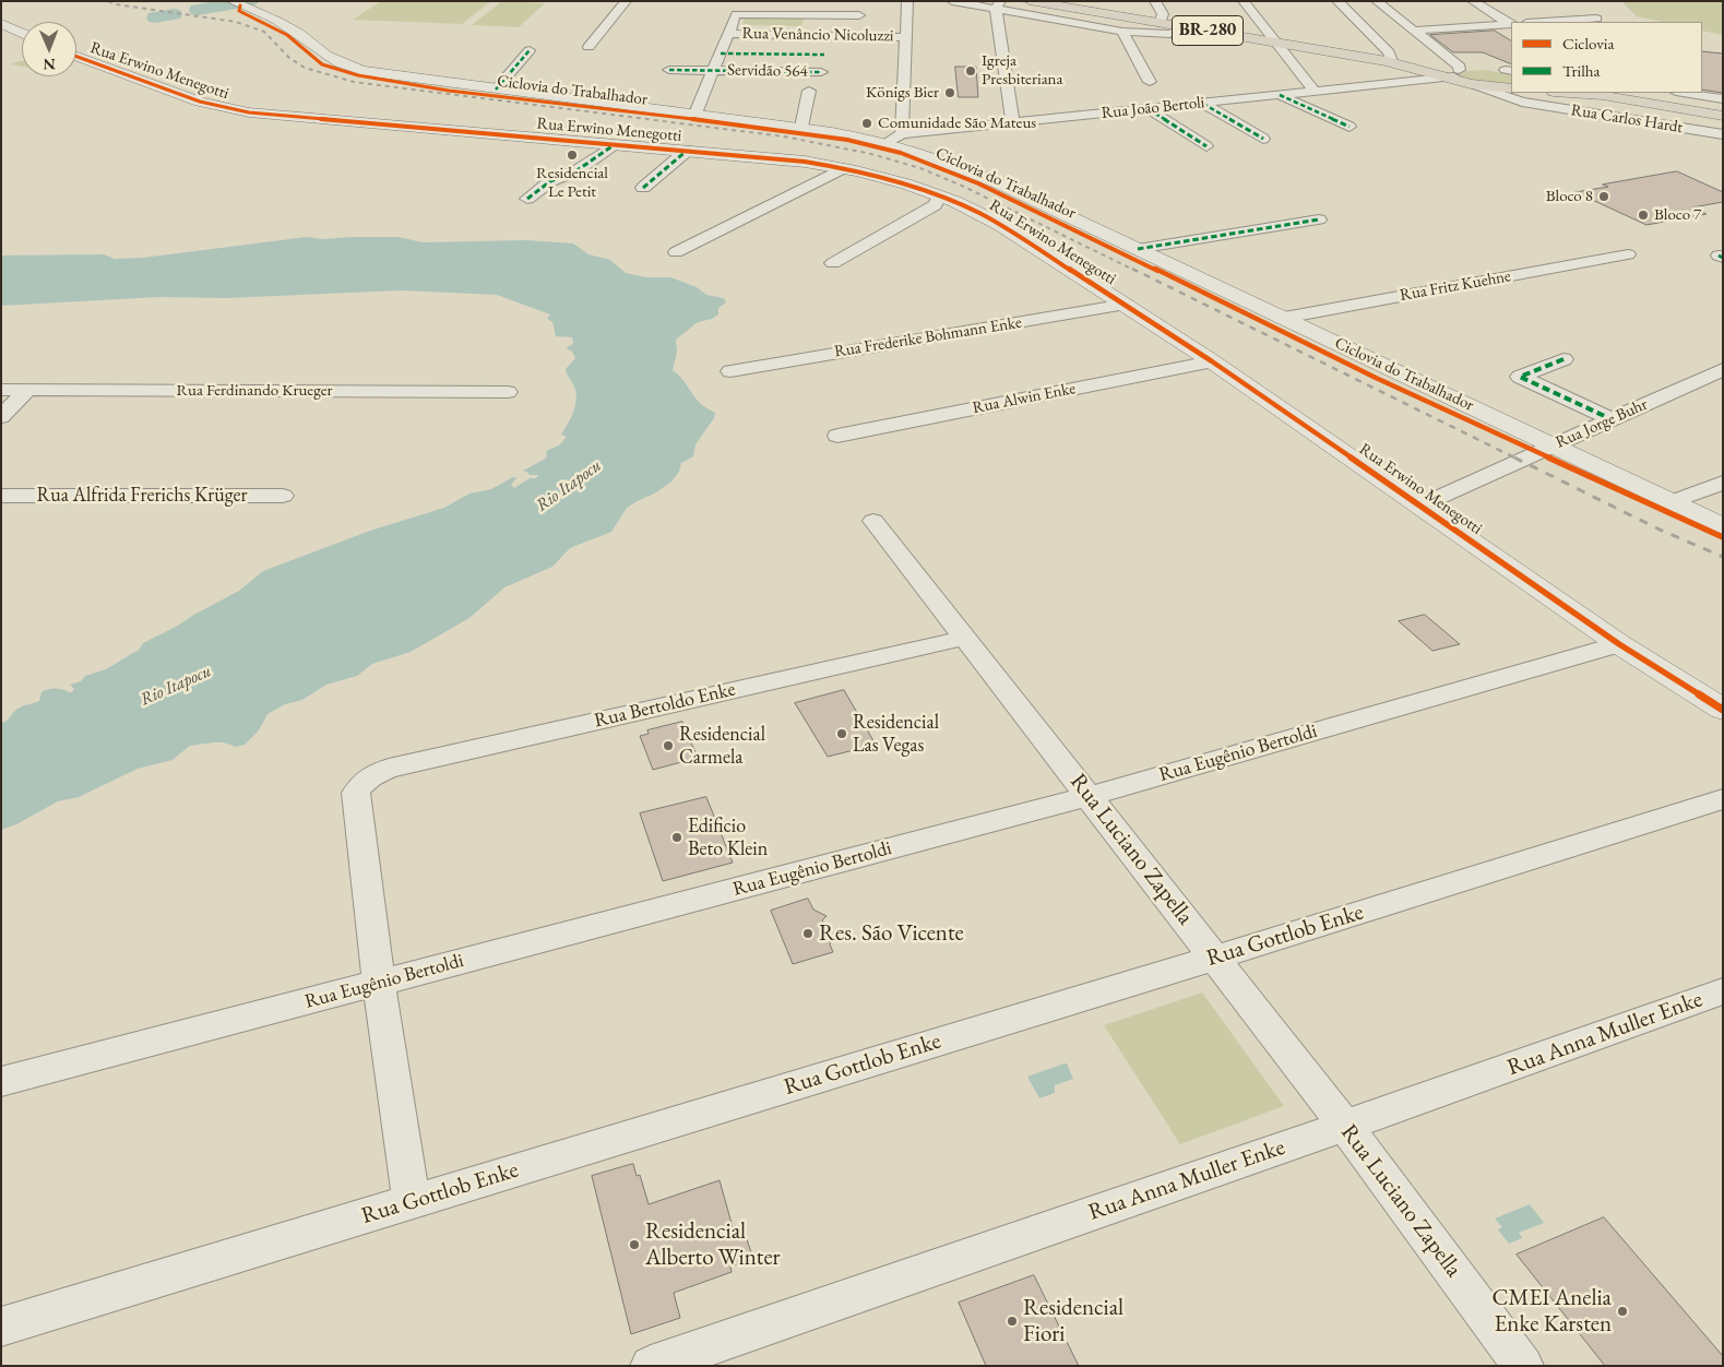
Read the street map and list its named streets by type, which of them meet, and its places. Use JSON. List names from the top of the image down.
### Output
{
  "streets": {
    "highway": ["BR-280"],
    "street": [
      "Rua Venâncio Nicoluzzi",
      "Rua Erwino Menegotti",
      "Servidão 564",
      "Rua João Bertoli",
      "Rua Carlos Hardt",
      "Rua Fritz Kuehne",
      "Rua Frederike Bohmann Enke",
      "Rua Ferdinando Krueger",
      "Rua Alwin Enke",
      "Rua Jorge Buhr",
      "Rua Alfrida Frerichs Krüger",
      "Rua Bertoldo Enke",
      "Rua Eugênio Bertoldi",
      "Rua Luciano Zapella",
      "Rua Gottlob Enke",
      "Rua Anna Muller Enke"
    ],
    "cycle path": ["Ciclovia do Trabalhador"]
  },
  "crossings": [
    ["BR-280", "Rua João Bertoli"],
    ["BR-280", "Rua Carlos Hardt"],
    ["Rua Erwino Menegotti", "Rua Frederike Bohmann Enke"],
    ["Rua Erwino Menegotti", "Rua Alwin Enke"],
    ["Rua Erwino Menegotti", "Rua Jorge Buhr"],
    ["Rua Erwino Menegotti", "Rua Eugênio Bertoldi"],
    ["Rua Bertoldo Enke", "Rua Eugênio Bertoldi"],
    ["Rua Bertoldo Enke", "Rua Luciano Zapella"],
    ["Rua Eugênio Bertoldi", "Rua Luciano Zapella"],
    ["Rua Luciano Zapella", "Rua Gottlob Enke"],
    ["Rua Luciano Zapella", "Rua Anna Muller Enke"]
  ],
  "water": ["Rio Itapocu"],
  "places": [
    "Igreja Presbiteriana",
    "Königs Bier",
    "Comunidade São Mateus",
    "Residencial Le Petit",
    "Bloco 8",
    "Bloco 7",
    "Residencial Las Vegas",
    "Residencial Carmela",
    "Edificio Beto Klein",
    "Res. São Vicente",
    "Residencial Alberto Winter",
    "CMEI Anelia Enke Karsten",
    "Residencial Fiori"
  ],
  "legend": ["Ciclovia", "Trilha"],
  "north": "bottom"
}
